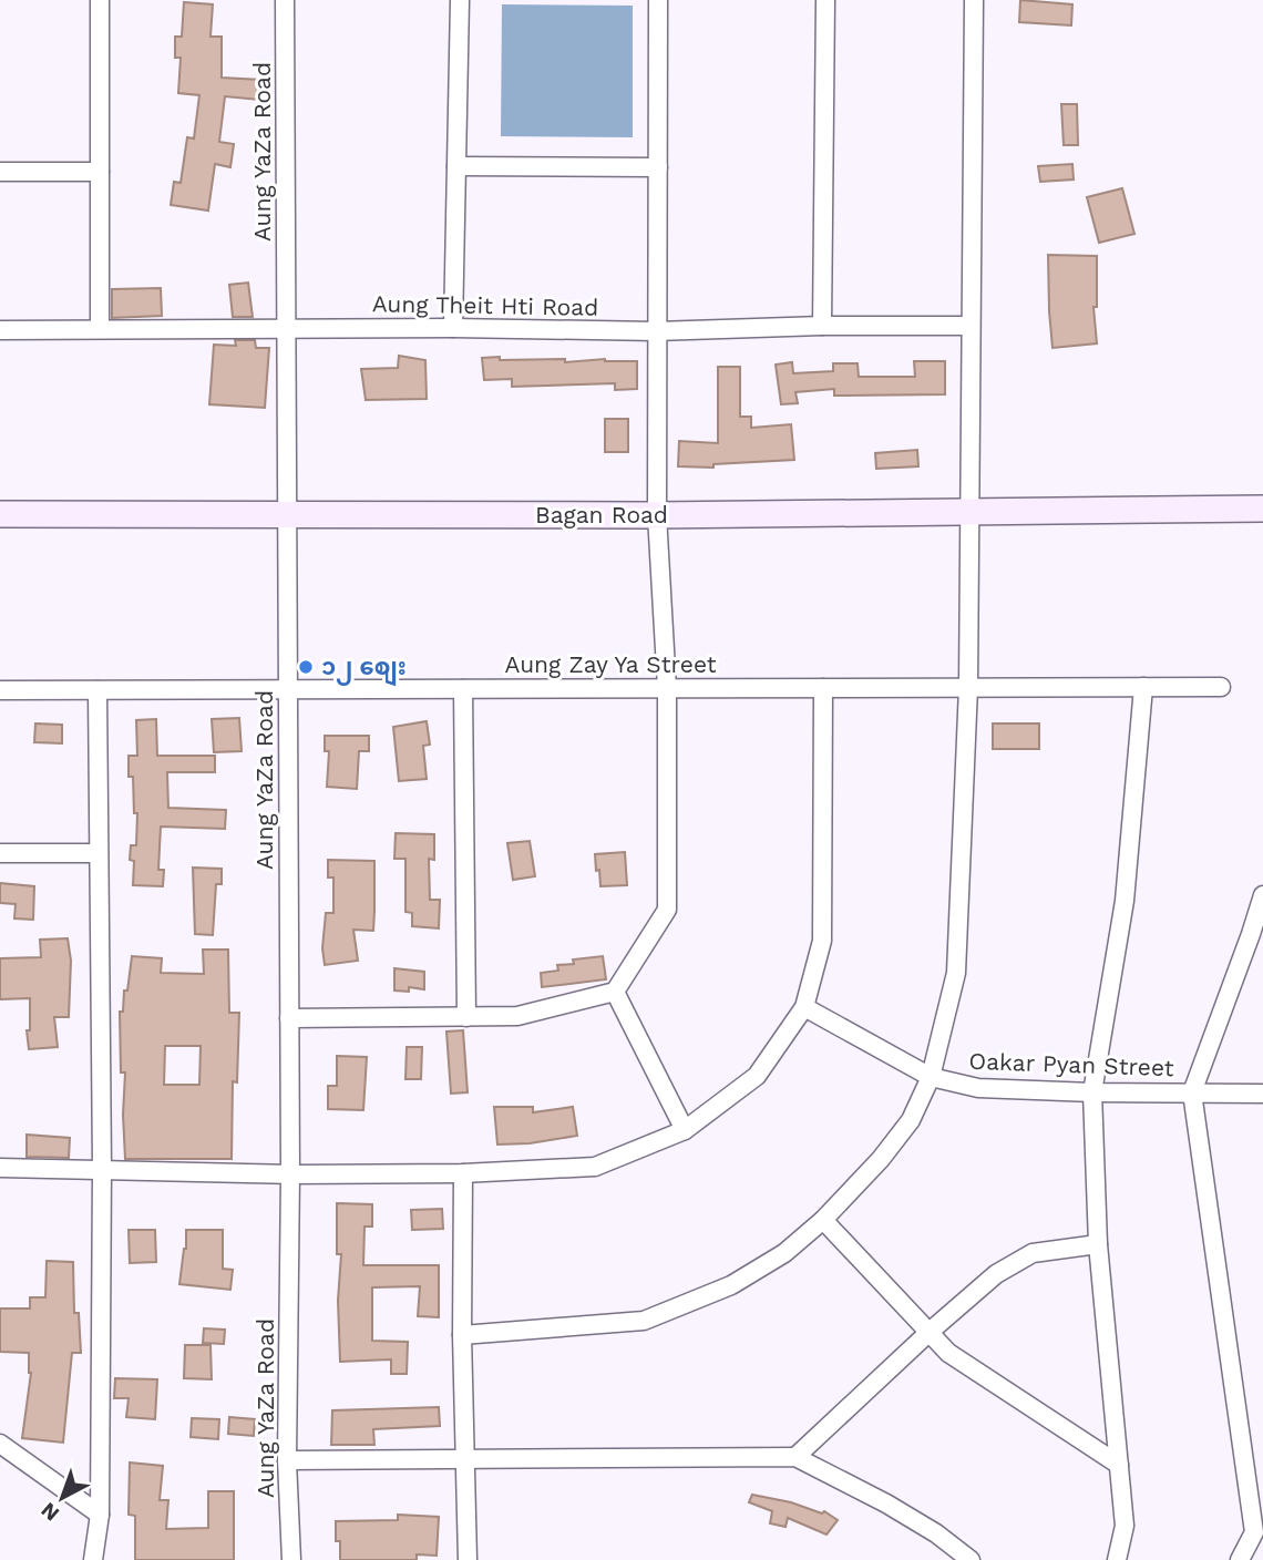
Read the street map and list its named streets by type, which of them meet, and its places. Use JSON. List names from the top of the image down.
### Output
{
  "streets": {
    "street": [
      "Aung YaZa Road",
      "Aung Theit Hti Road",
      "Bagan Road",
      "Aung Zay Ya Street",
      "Oakar Pyan Street"
    ]
  },
  "crossings": [
    ["Aung YaZa Road", "Aung Theit Hti Road"],
    ["Aung YaZa Road", "Bagan Road"],
    ["Aung YaZa Road", "Aung Zay Ya Street"]
  ],
  "places": ["၁၂ စျေး"],
  "north": "bottom left"
}
